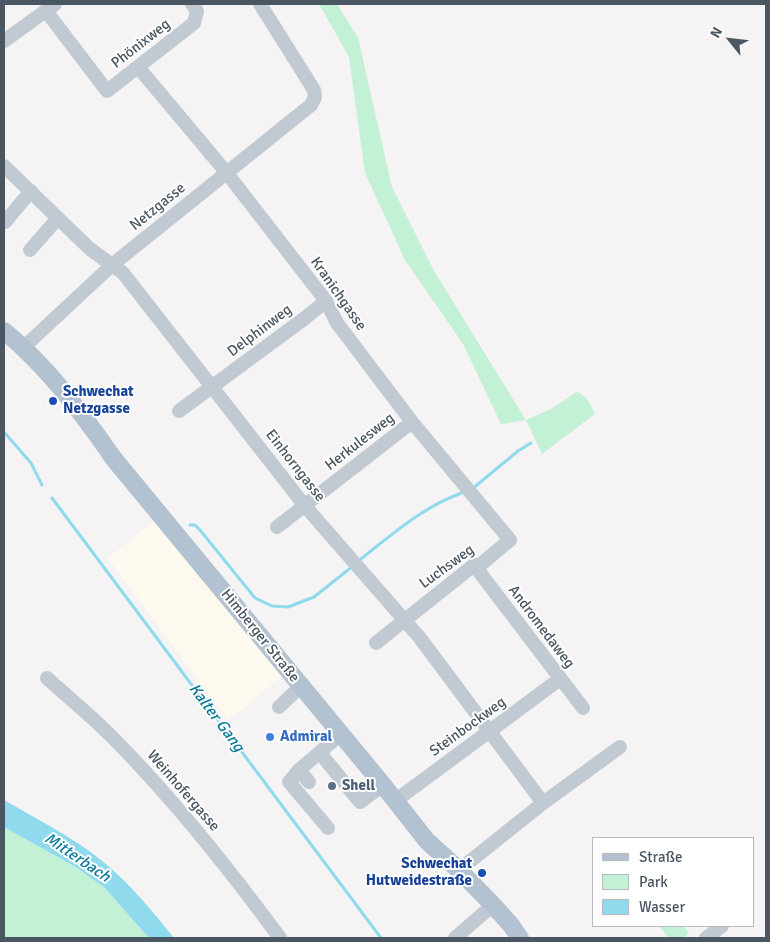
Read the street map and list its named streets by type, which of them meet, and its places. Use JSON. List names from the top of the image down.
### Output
{
  "streets": {
    "main road": ["Himberger Straße"],
    "street": [
      "Phönixweg",
      "Netzgasse",
      "Kranichgasse",
      "Delphinweg",
      "Herkulesweg",
      "Einhorngasse",
      "Luchsweg",
      "Andromedaweg",
      "Steinbockweg",
      "Weinhofergasse"
    ]
  },
  "crossings": [
    ["Phönixweg", "Kranichgasse"],
    ["Netzgasse", "Kranichgasse"],
    ["Netzgasse", "Einhorngasse"],
    ["Netzgasse", "Himberger Straße"],
    ["Kranichgasse", "Delphinweg"],
    ["Kranichgasse", "Herkulesweg"],
    ["Kranichgasse", "Luchsweg"],
    ["Delphinweg", "Einhorngasse"],
    ["Herkulesweg", "Einhorngasse"],
    ["Einhorngasse", "Luchsweg"],
    ["Einhorngasse", "Steinbockweg"],
    ["Luchsweg", "Andromedaweg"],
    ["Andromedaweg", "Steinbockweg"],
    ["Himberger Straße", "Steinbockweg"]
  ],
  "water": ["Kalter Gang", "Mitterbach"],
  "places": [
    "Schwechat Netzgasse",
    "Admiral",
    "Shell",
    "Schwechat Hutweidestraße"
  ],
  "legend": ["Straße", "Park", "Wasser"],
  "north": "top left"
}
